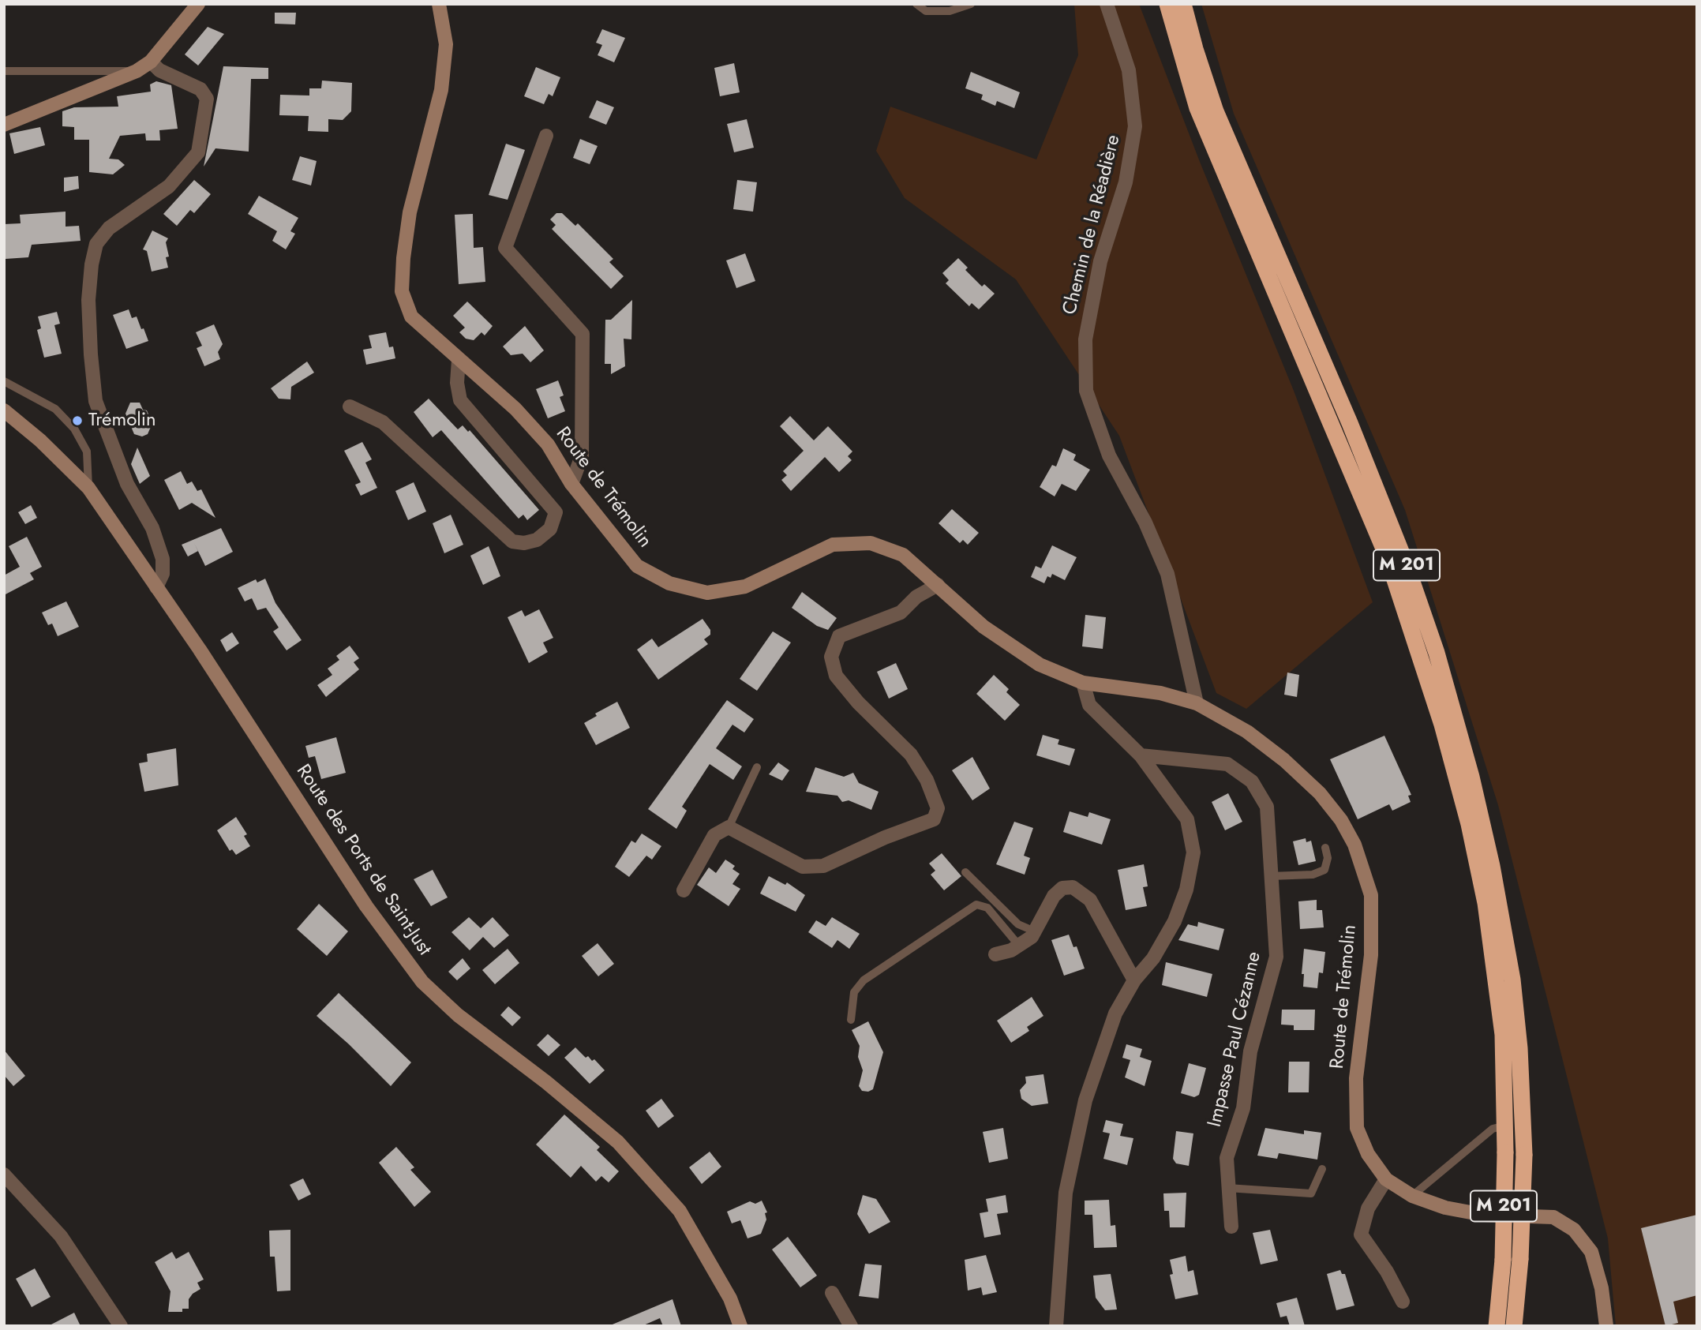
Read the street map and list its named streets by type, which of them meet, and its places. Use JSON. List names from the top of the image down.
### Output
{
  "streets": {
    "highway": ["M 201"],
    "street": [
      "Chemin de la Réadière",
      "Route de Trémolin",
      "Route des Ports de Saint-Just",
      "Impasse Paul Cézanne"
    ]
  },
  "crossings": [
    ["Chemin de la Réadière", "Route de Trémolin"]
  ],
  "places": ["Trémolin"]
}
